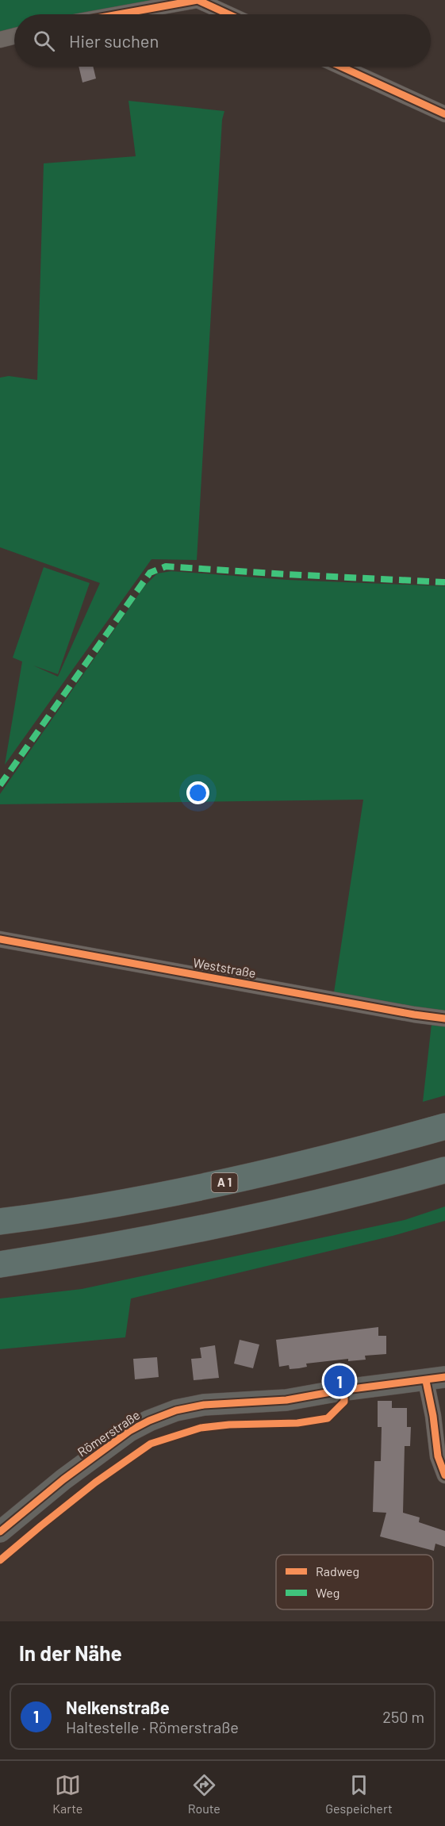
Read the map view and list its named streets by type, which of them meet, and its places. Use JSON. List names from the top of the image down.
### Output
{
  "streets": {
    "highway": ["A 1"],
    "street": ["Weststraße", "Römerstraße"]
  },
  "legend": ["Radweg", "Weg"],
  "page": {
    "search": "Hier suchen",
    "pins": "1",
    "heading": "In der Nähe",
    "list": [
      {
        "mark": "1",
        "name": "Nelkenstraße",
        "note": "Haltestelle · Römerstraße",
        "value": "250 m"
      }
    ],
    "nav": ["Karte", "Route", "Gespeichert"]
  }
}
